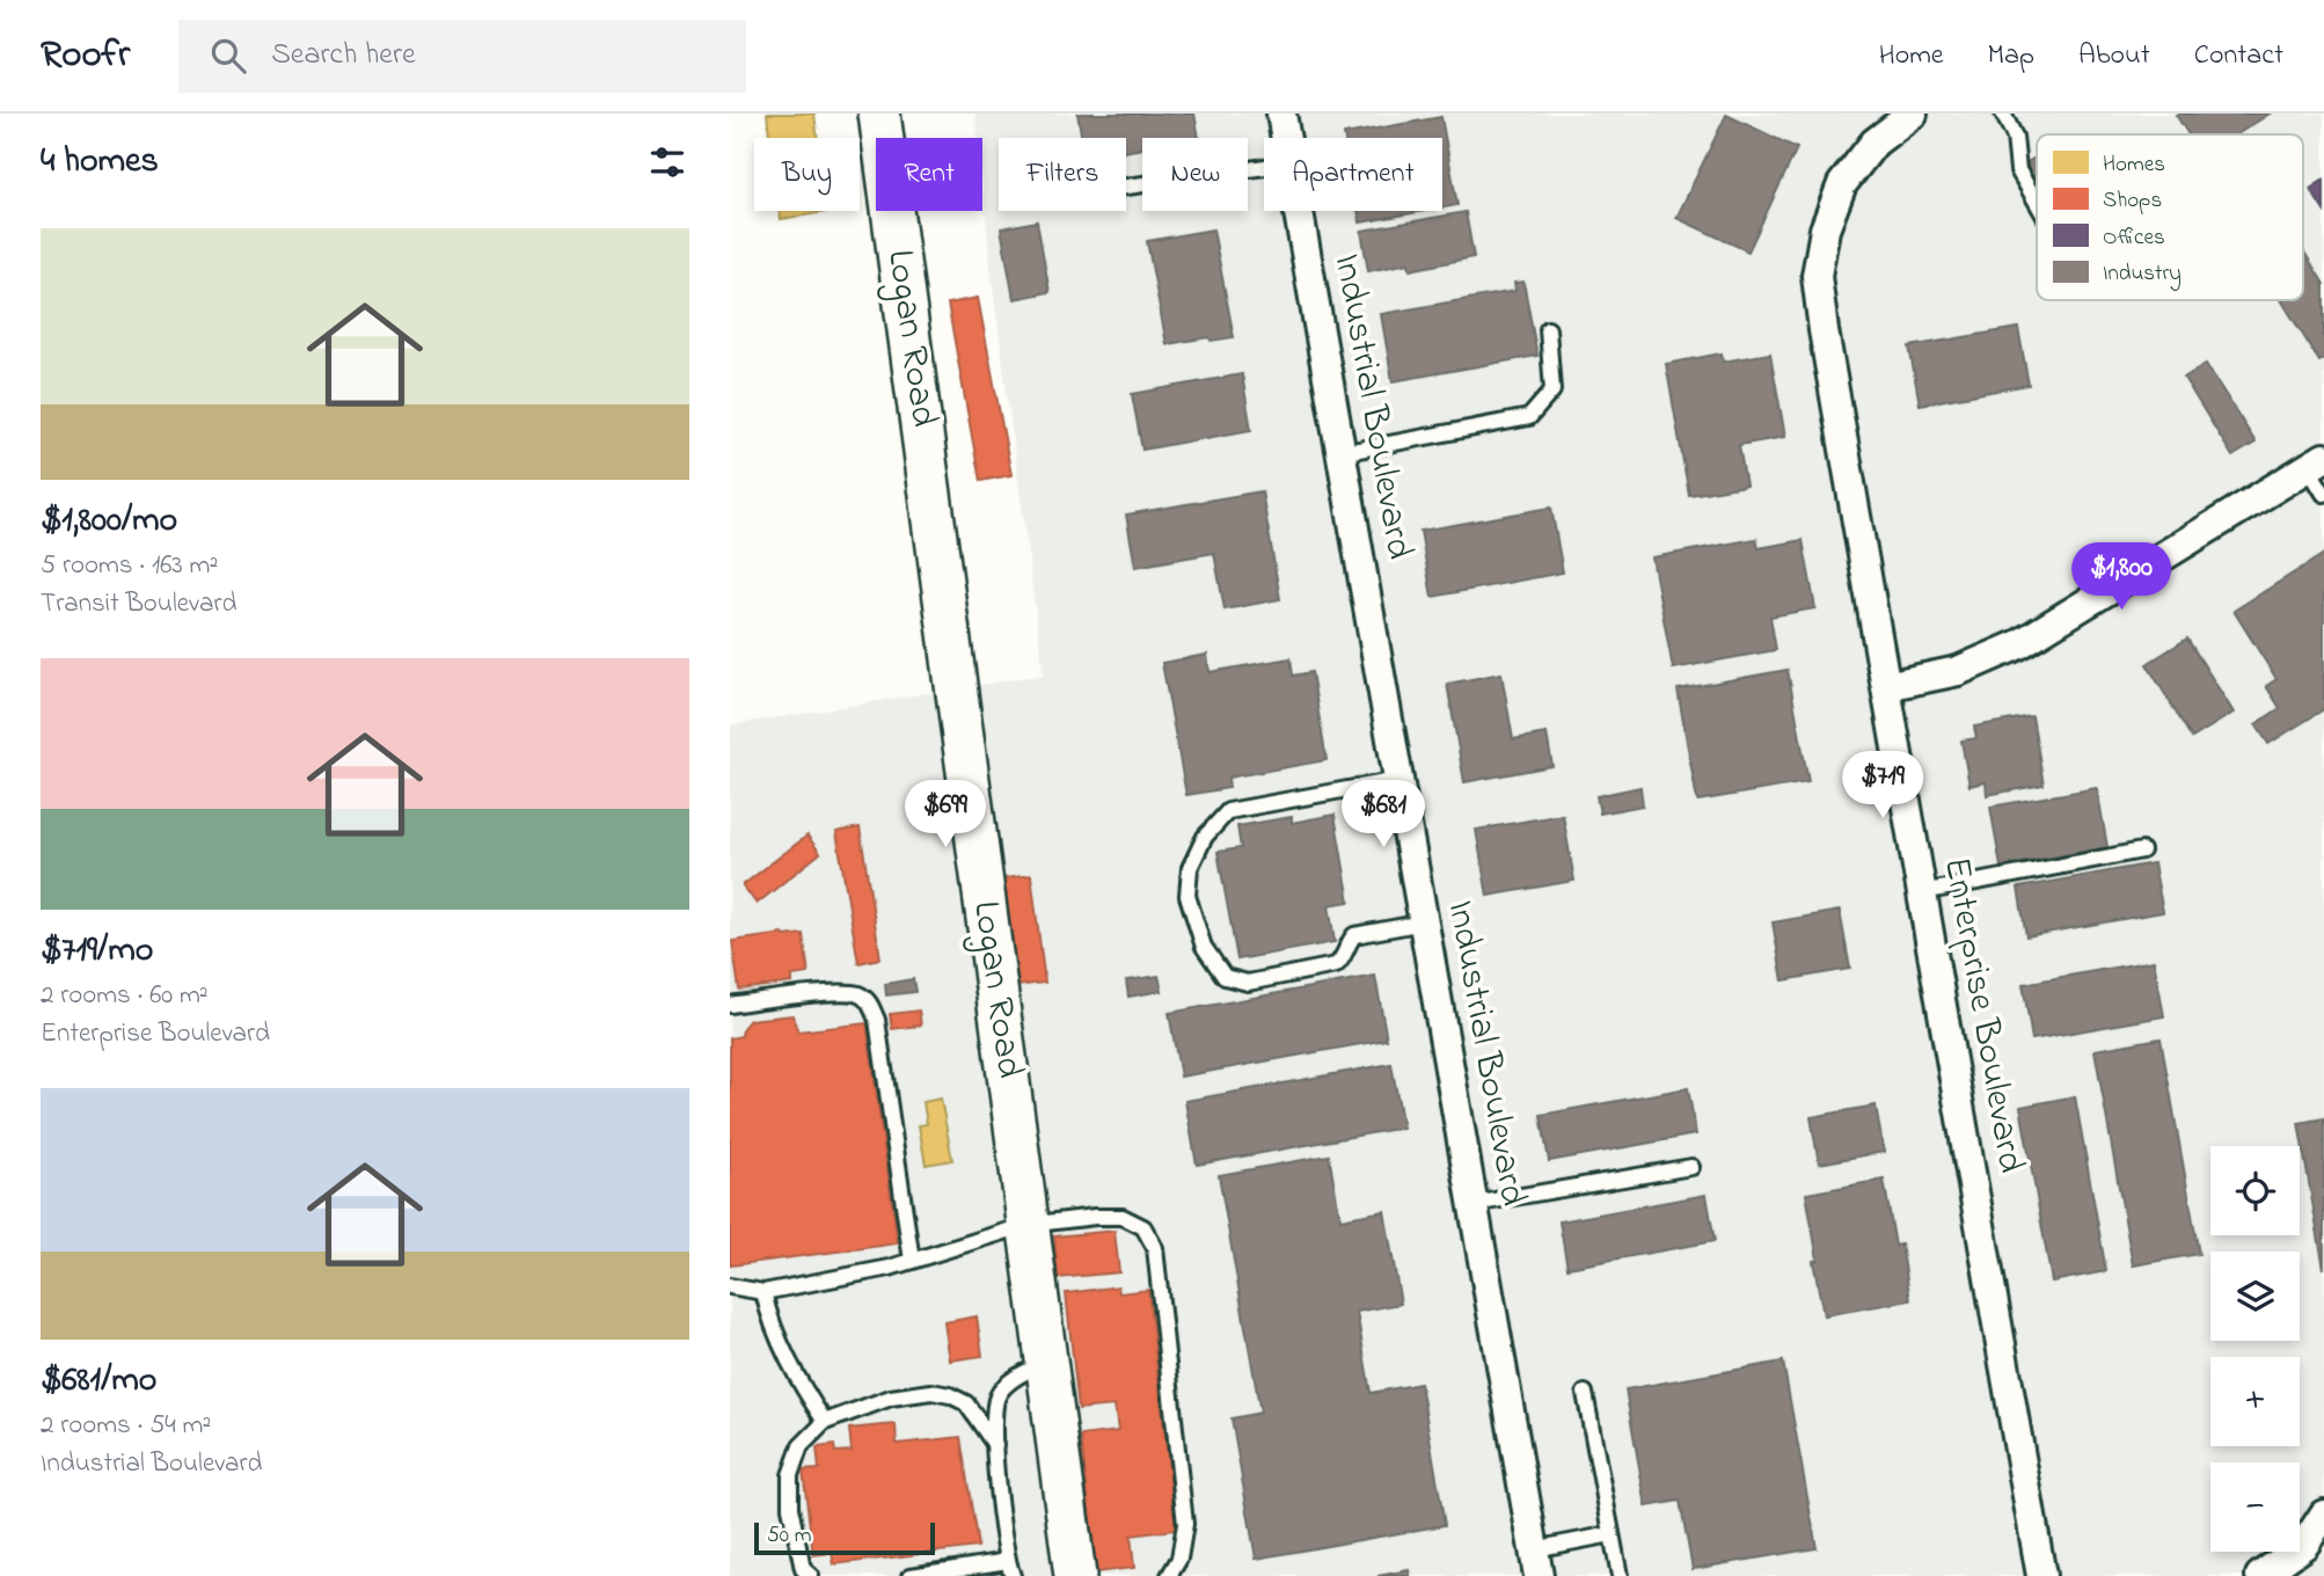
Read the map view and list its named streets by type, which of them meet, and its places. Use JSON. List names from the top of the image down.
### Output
{
  "streets": {
    "street": ["Logan Road", "Industrial Boulevard", "Enterprise Boulevard"]
  },
  "legend": [
    "Homes",
    "Shops",
    "Offices",
    "Industry"
  ],
  "scale_bar": "50 m",
  "page": {
    "header": "Roofr",
    "search": "Search here",
    "nav": [
      "Home",
      "Map",
      "About",
      "Contact"
    ],
    "heading": "4 homes",
    "chip": [
      "Buy",
      "Rent",
      "Filters",
      "New",
      "Apartment"
    ],
    "list": [
      {
        "name": "$1,800/mo",
        "note": "5 rooms · 163 m² · Transit Boulevard"
      },
      {
        "name": "$719/mo",
        "note": "2 rooms · 60 m² · Enterprise Boulevard"
      },
      {
        "name": "$681/mo",
        "note": "2 rooms · 54 m² · Industrial Boulevard"
      }
    ],
    "price": [
      "$1,800",
      "$719",
      "$699",
      "$681"
    ],
    "map_buttons": ["+", "−"],
    "scale": "50 m"
  }
}
